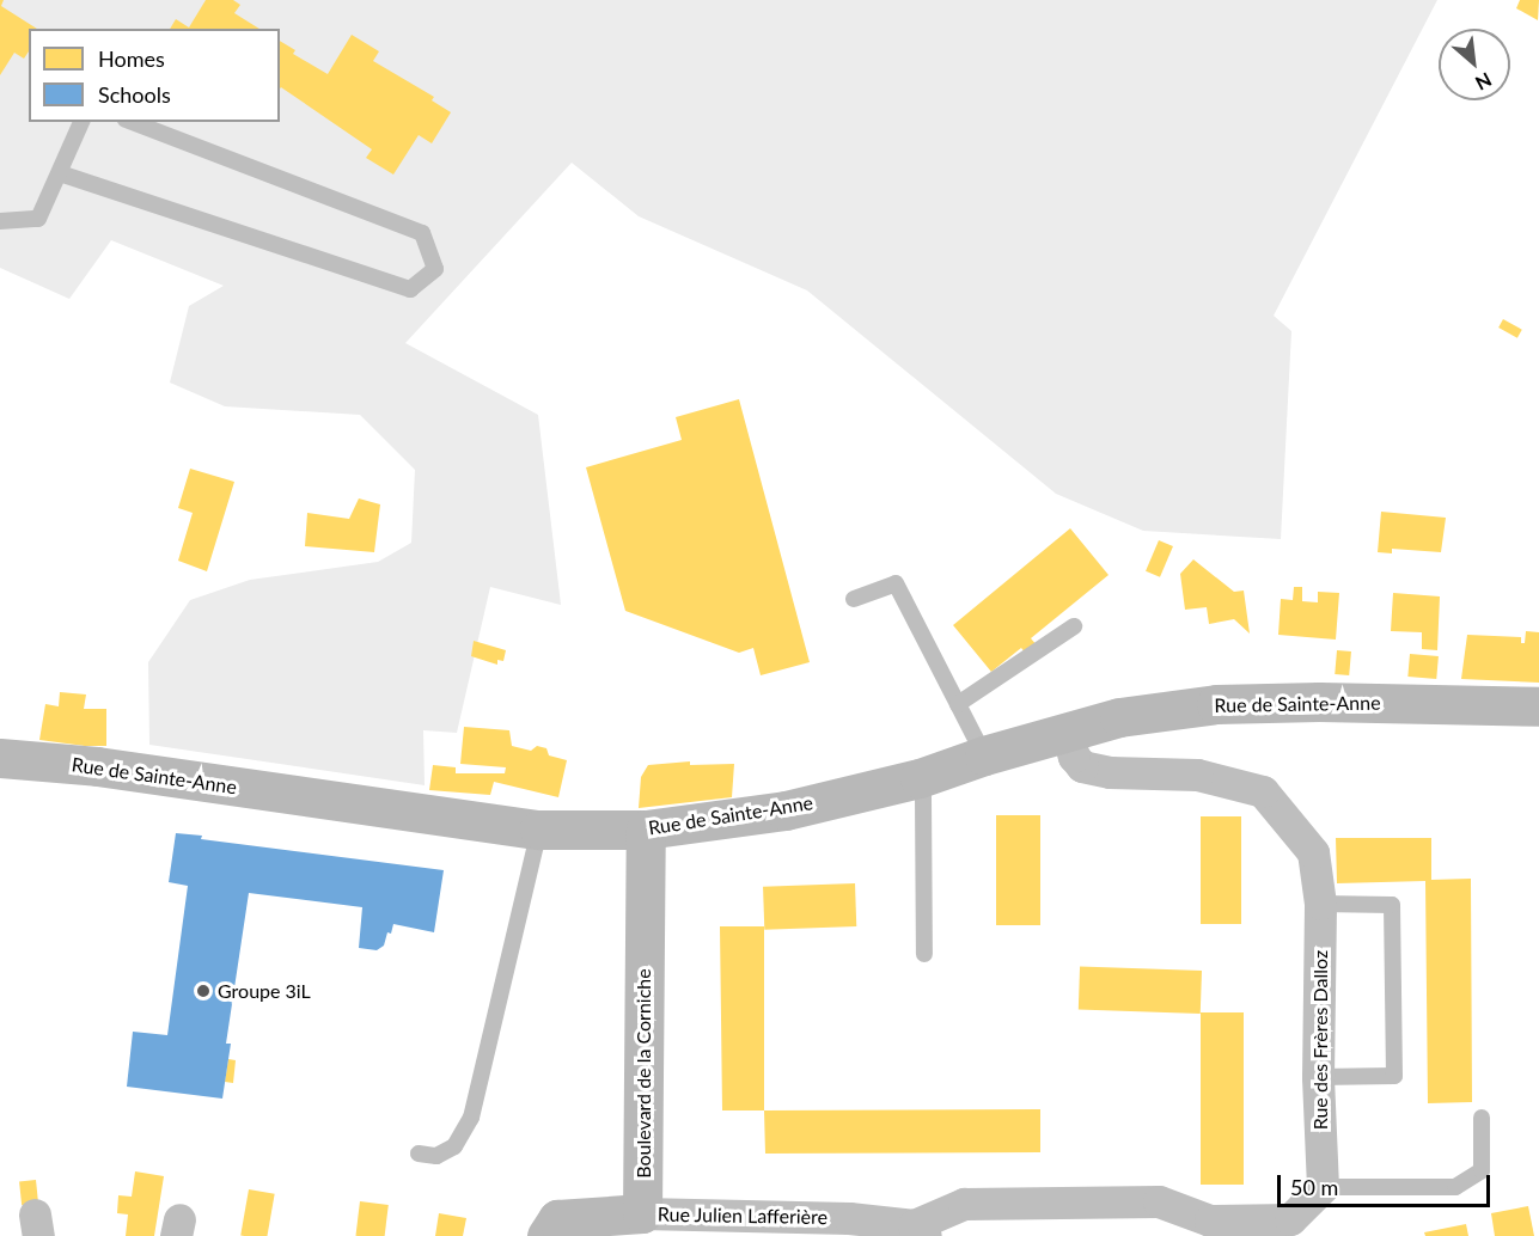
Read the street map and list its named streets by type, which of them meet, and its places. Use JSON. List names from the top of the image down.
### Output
{
  "streets": {
    "street": [
      "Rue de Sainte-Anne",
      "Rue des Frères Dalloz",
      "Boulevard de la Corniche",
      "Rue Julien Lafferière"
    ]
  },
  "crossings": [
    ["Rue de Sainte-Anne", "Rue des Frères Dalloz"],
    ["Rue de Sainte-Anne", "Boulevard de la Corniche"],
    ["Boulevard de la Corniche", "Rue Julien Lafferière"]
  ],
  "places": ["Groupe 3iL"],
  "legend": ["Homes", "Schools"],
  "scale_bar": "50 m",
  "north": "bottom right"
}
